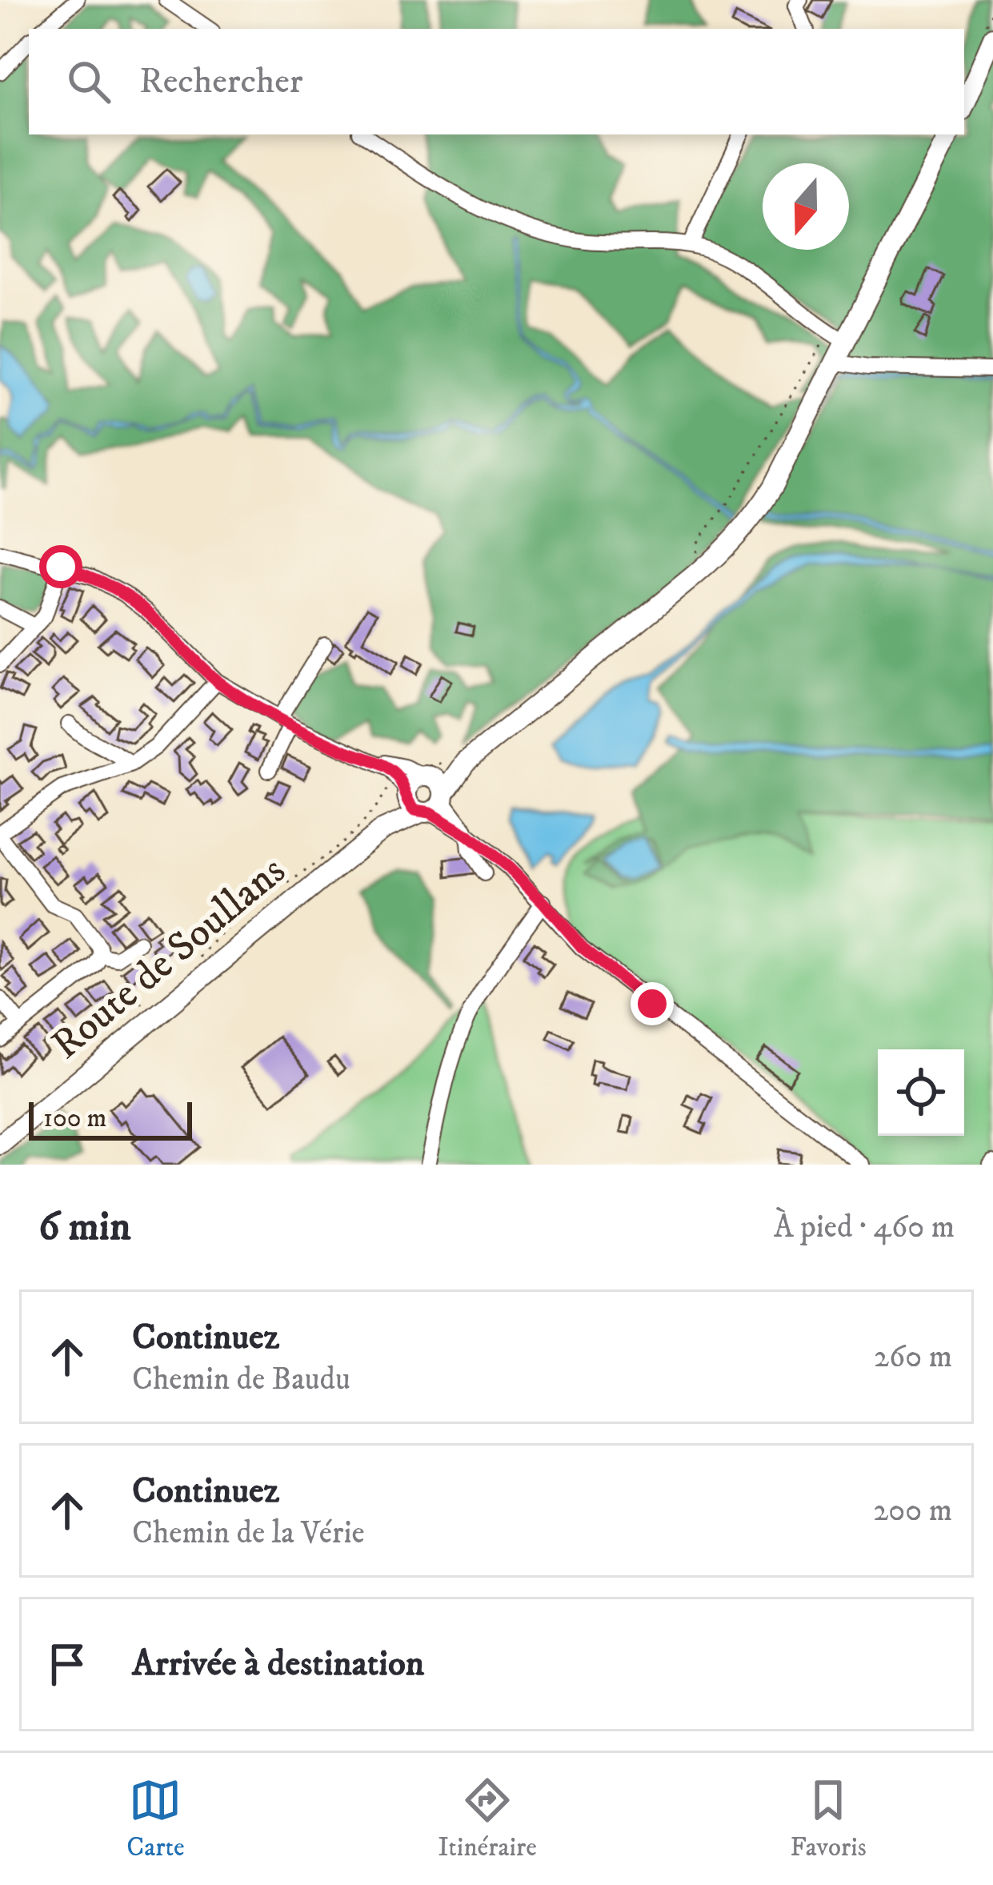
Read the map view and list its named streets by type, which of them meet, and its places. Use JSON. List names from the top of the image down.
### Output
{
  "streets": {
    "main road": ["Route de Soullans"]
  },
  "scale_bar": "100 m",
  "north": "bottom",
  "page": {
    "search": "Rechercher",
    "scale": "100 m",
    "heading": ["6 min", "À pied · 460 m"],
    "list": [
      ["Continuez", "Chemin de Baudu", "260 m"],
      ["Continuez", "Chemin de la Vérie", "200 m"],
      "Arrivée à destination"
    ],
    "nav": ["Carte", "Itinéraire", "Favoris"]
  }
}
